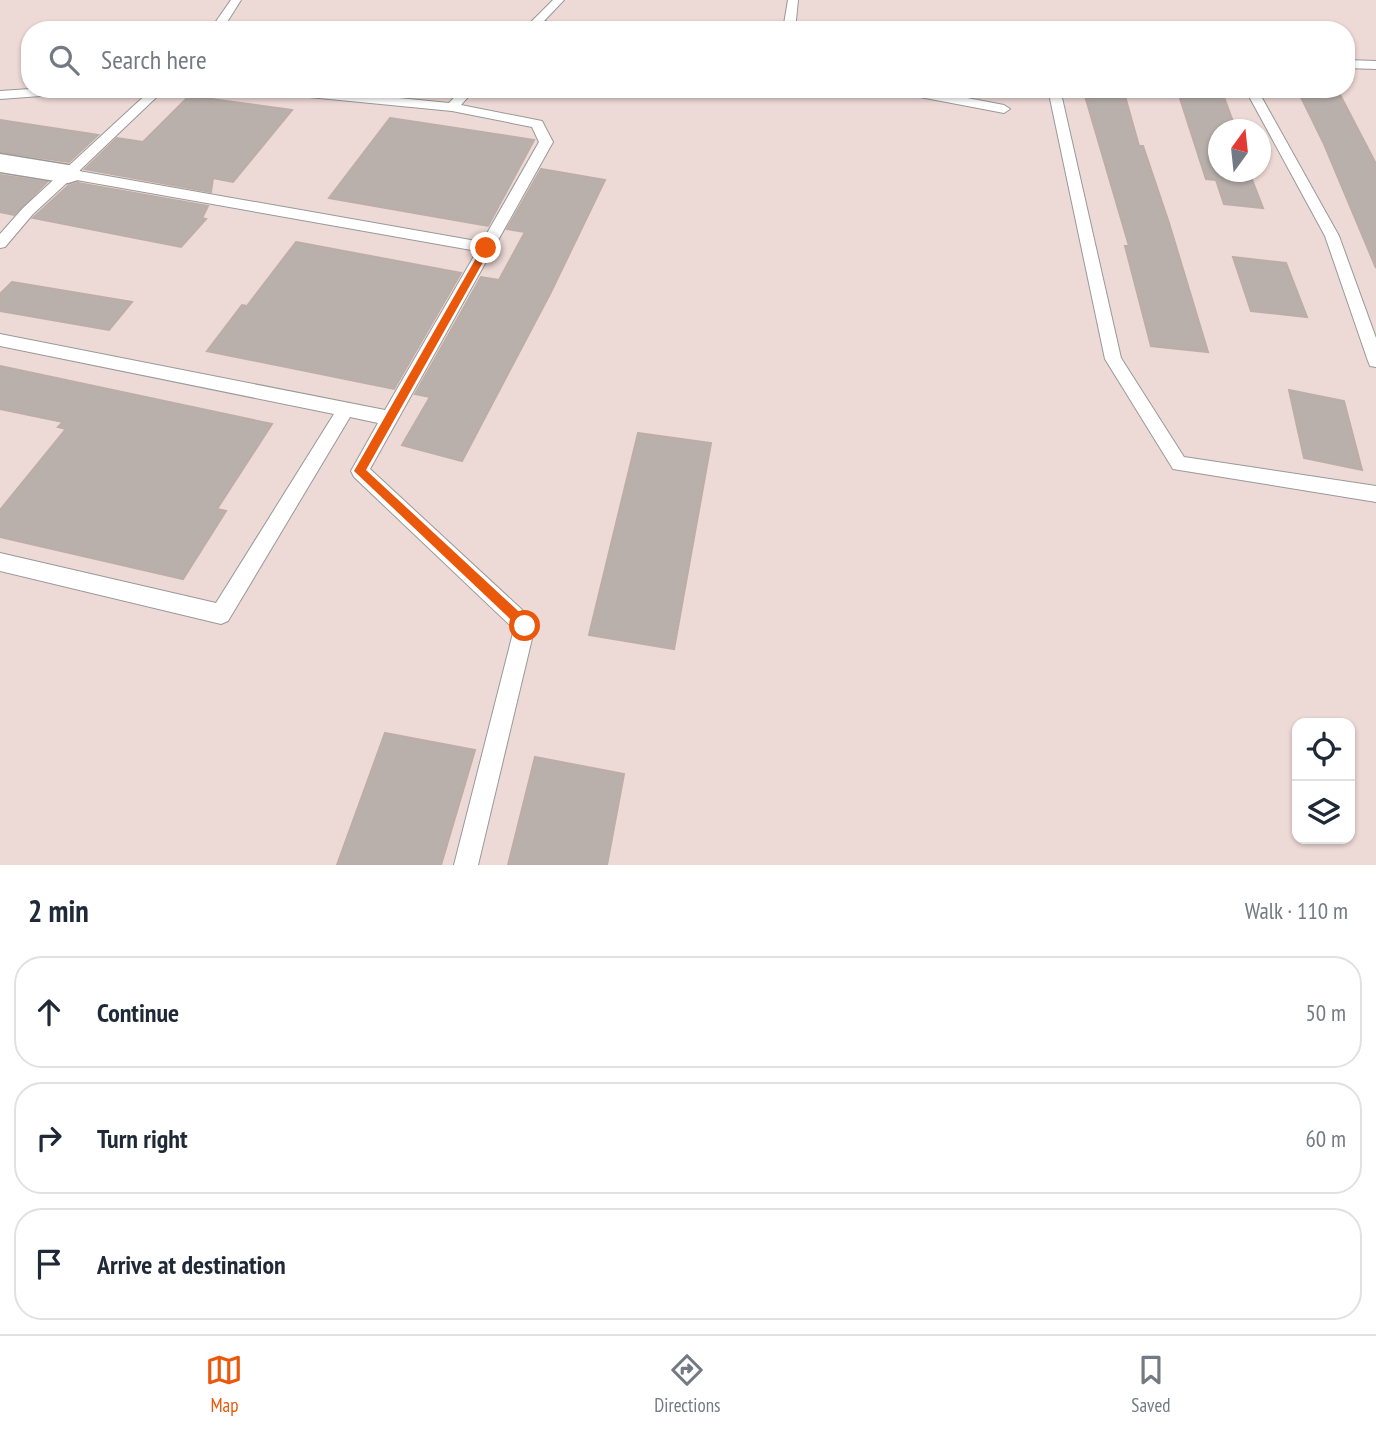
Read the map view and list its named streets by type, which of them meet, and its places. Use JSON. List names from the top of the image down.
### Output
{
  "north": "top",
  "page": {
    "search": "Search here",
    "heading": ["2 min", "Walk · 110 m"],
    "list": [
      ["Continue", "50 m"],
      ["Turn right", "60 m"],
      "Arrive at destination"
    ],
    "nav": ["Map", "Directions", "Saved"]
  }
}
